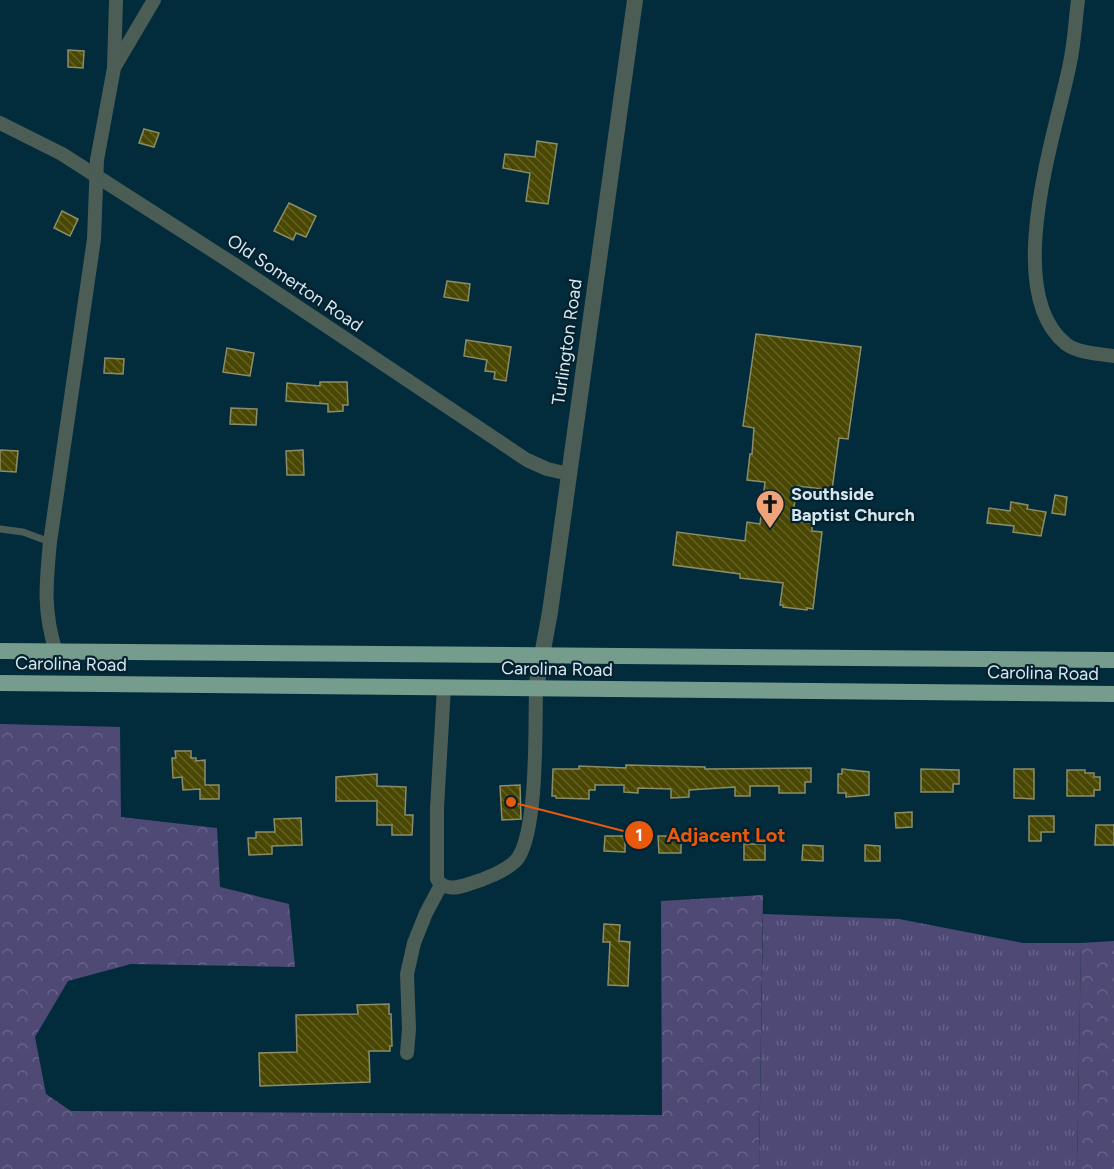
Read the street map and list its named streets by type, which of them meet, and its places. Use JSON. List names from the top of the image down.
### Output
{
  "streets": {
    "highway": ["Carolina Road"],
    "street": ["Old Somerton Road", "Turlington Road"]
  },
  "crossings": [
    ["Old Somerton Road", "Turlington Road"],
    ["Turlington Road", "Carolina Road"]
  ],
  "places": {
    "church": ["Southside Baptist Church"],
    "other": ["Adjacent Lot"]
  }
}
